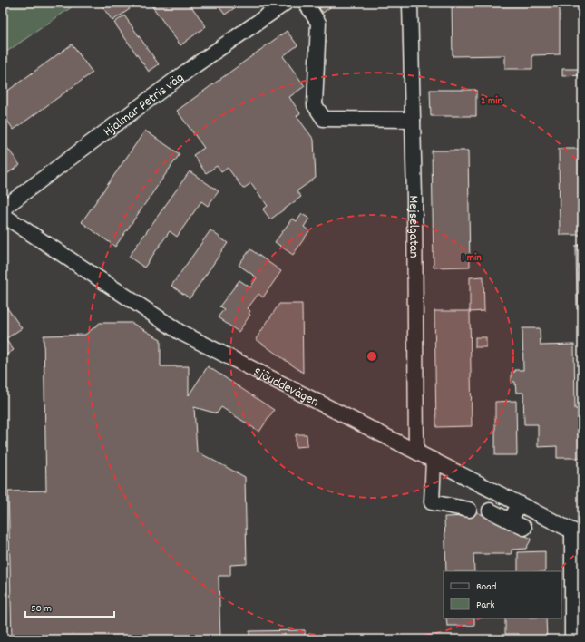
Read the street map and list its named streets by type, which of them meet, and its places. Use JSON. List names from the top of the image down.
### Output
{
  "streets": {
    "street": ["Hjalmar Petris väg", "Mejselgatan", "Sjöuddevägen"]
  },
  "crossings": [
    ["Mejselgatan", "Sjöuddevägen"]
  ],
  "legend": ["Road", "Park"],
  "scale_bar": "50 m",
  "rings": ["2 min", "1 min"]
}
